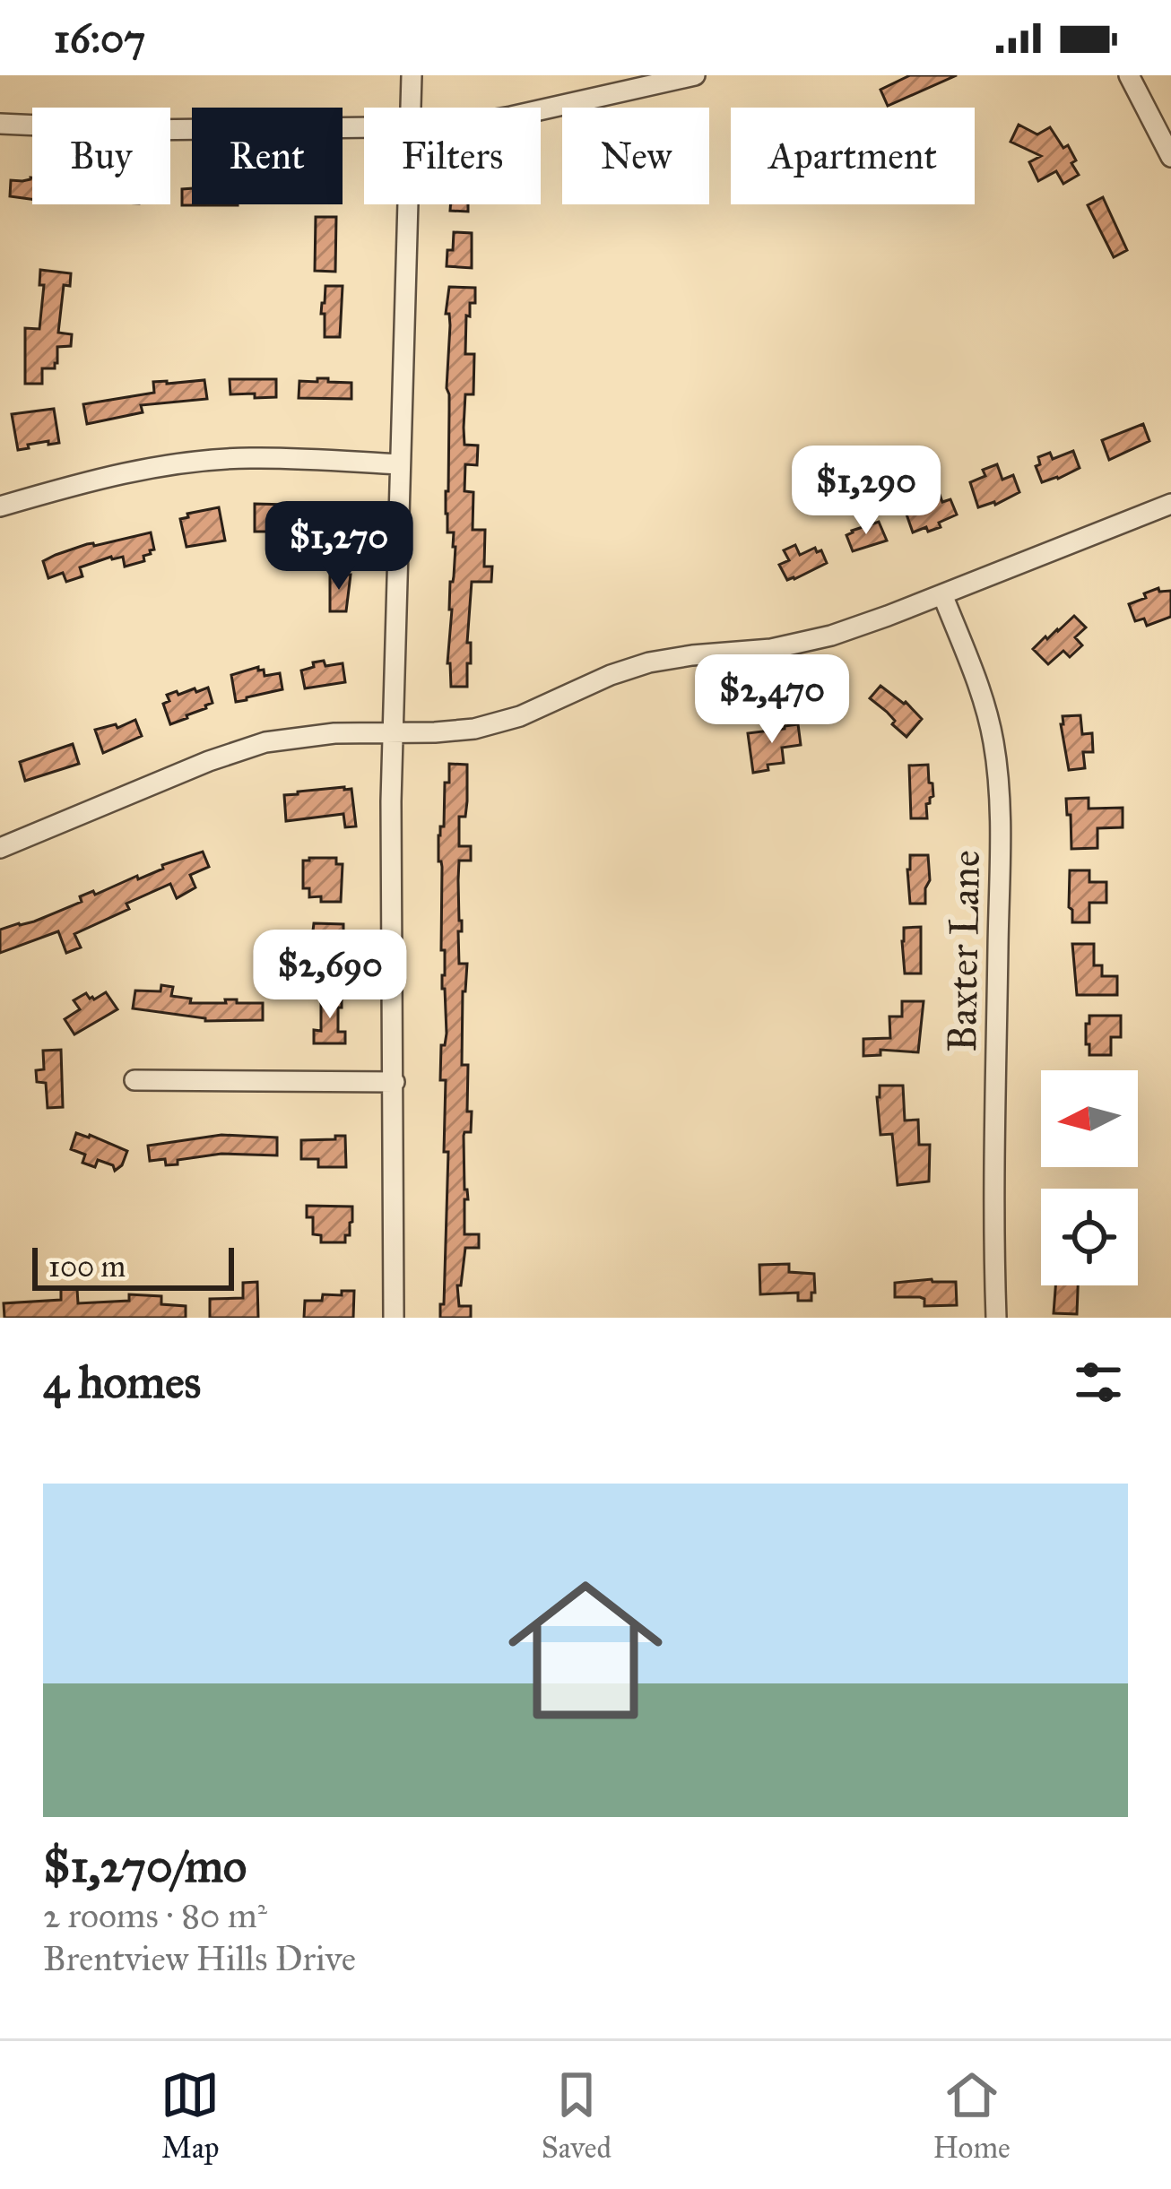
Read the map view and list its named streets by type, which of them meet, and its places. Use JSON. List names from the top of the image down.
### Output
{
  "streets": {
    "street": ["Baxter Lane"]
  },
  "scale_bar": "100 m",
  "north": "left",
  "page": {
    "status": "16:07",
    "chip": [
      "Buy",
      "Rent",
      "Filters",
      "New",
      "Apartment"
    ],
    "price": [
      "$1,290",
      "$1,270",
      "$2,470",
      "$2,690"
    ],
    "scale": "100 m",
    "heading": "4 homes",
    "list": [
      {
        "name": "$1,270/mo",
        "note": "2 rooms · 80 m² · Brentview Hills Drive"
      }
    ],
    "tabs": ["Map", "Saved", "Home"]
  }
}
